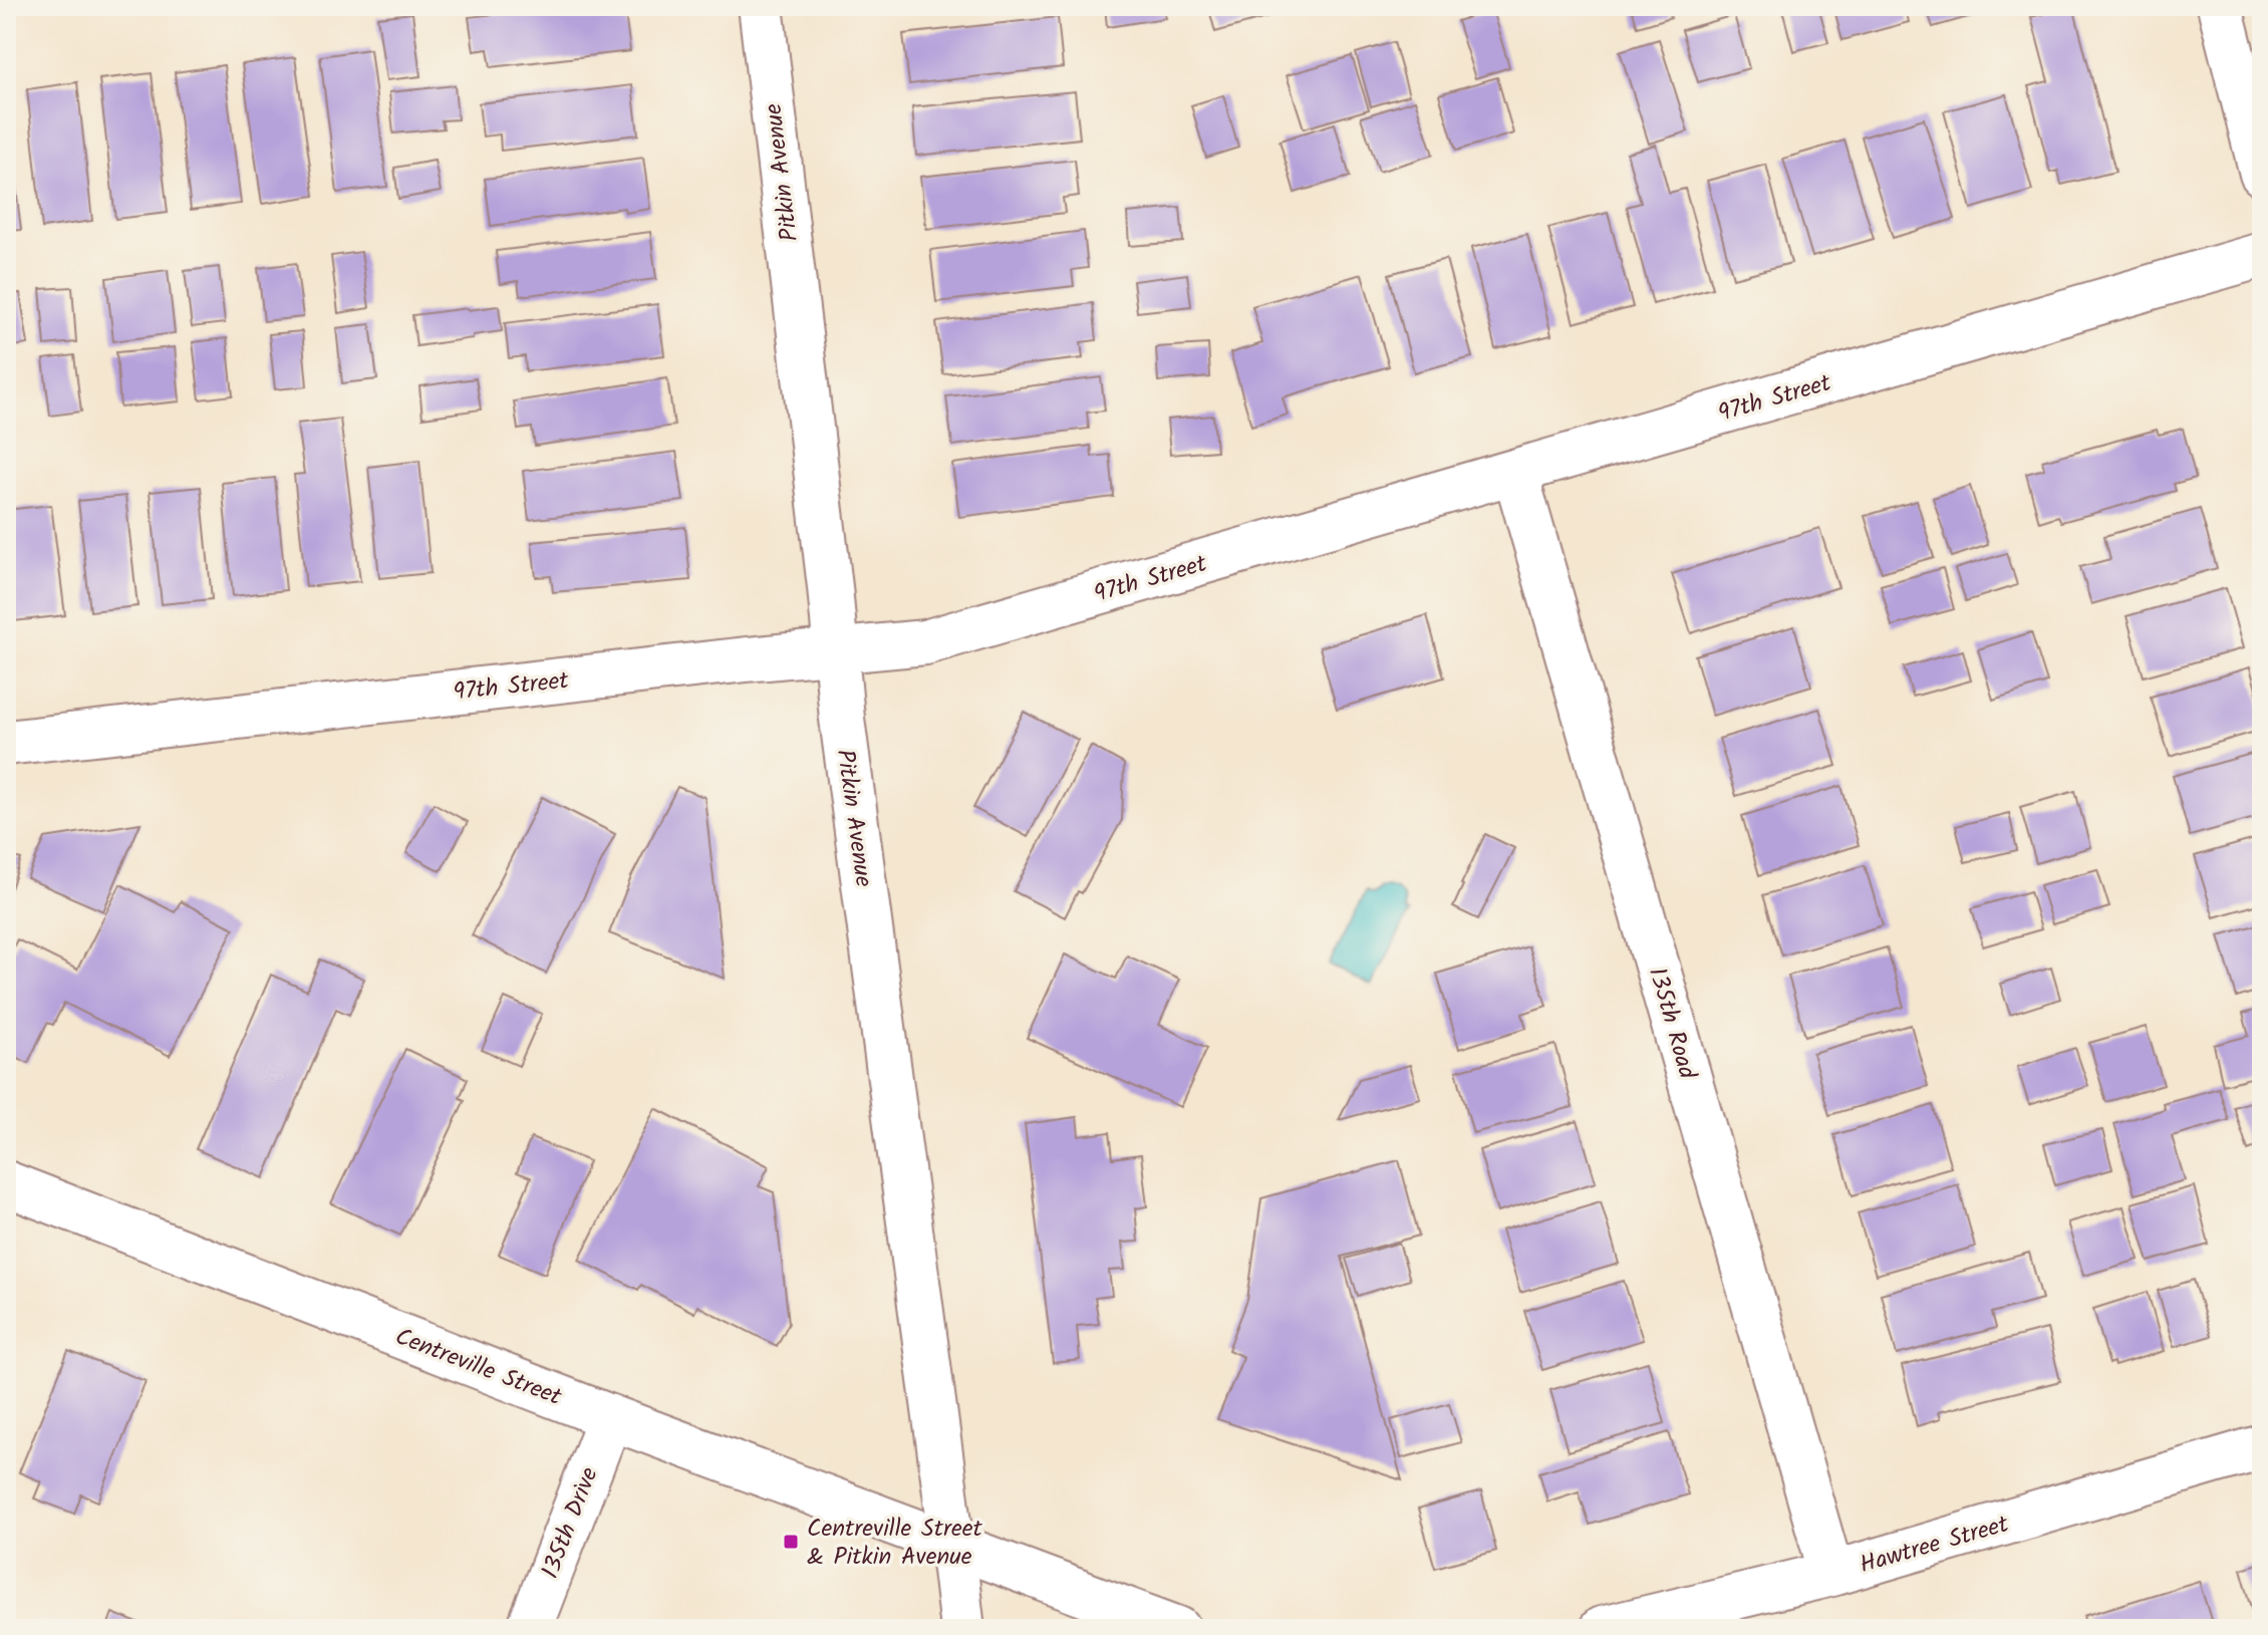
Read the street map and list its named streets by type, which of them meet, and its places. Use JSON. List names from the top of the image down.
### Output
{
  "streets": {
    "street": [
      "Pitkin Avenue",
      "97th Street",
      "135th Road",
      "Centreville Street",
      "135th Drive",
      "Hawtree Street"
    ]
  },
  "crossings": [
    ["Pitkin Avenue", "97th Street"],
    ["Pitkin Avenue", "Centreville Street"],
    ["97th Street", "135th Road"],
    ["135th Road", "Hawtree Street"],
    ["Centreville Street", "135th Drive"]
  ],
  "places": {
    "transit": ["Centreville Street & Pitkin Avenue"]
  }
}
